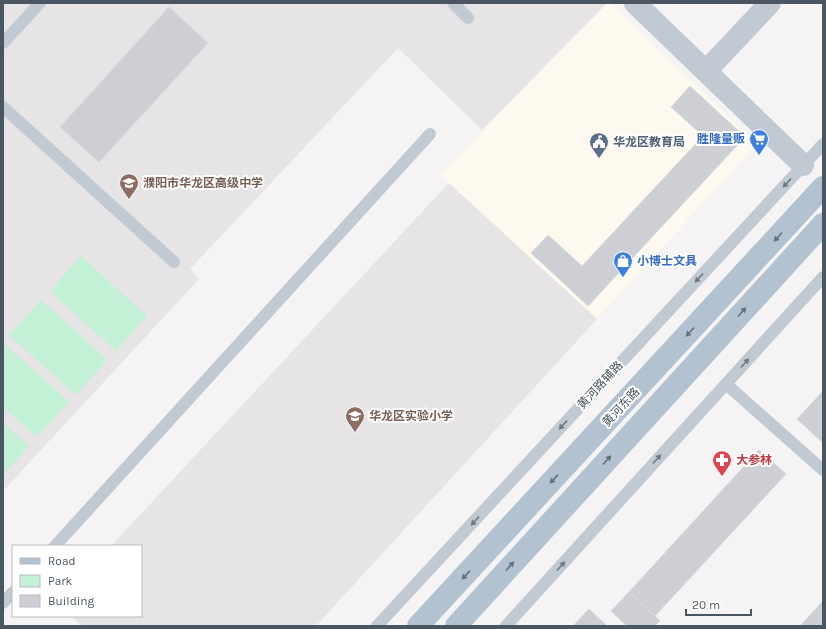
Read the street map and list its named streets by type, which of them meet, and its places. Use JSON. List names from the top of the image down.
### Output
{
  "streets": {
    "main road": ["黄河东路"],
    "lane": ["黄河路辅路"]
  },
  "places": {
    "supermarket": ["胜隆量贩"],
    "public building": ["华龙区教育局"],
    "school or university": ["濮阳市华龙区高级中学", "华龙区实验小学"],
    "shop": ["小博士文具"],
    "pharmacy": ["大参林"]
  },
  "legend": ["Road", "Park", "Building"],
  "scale_bar": "20 m"
}
